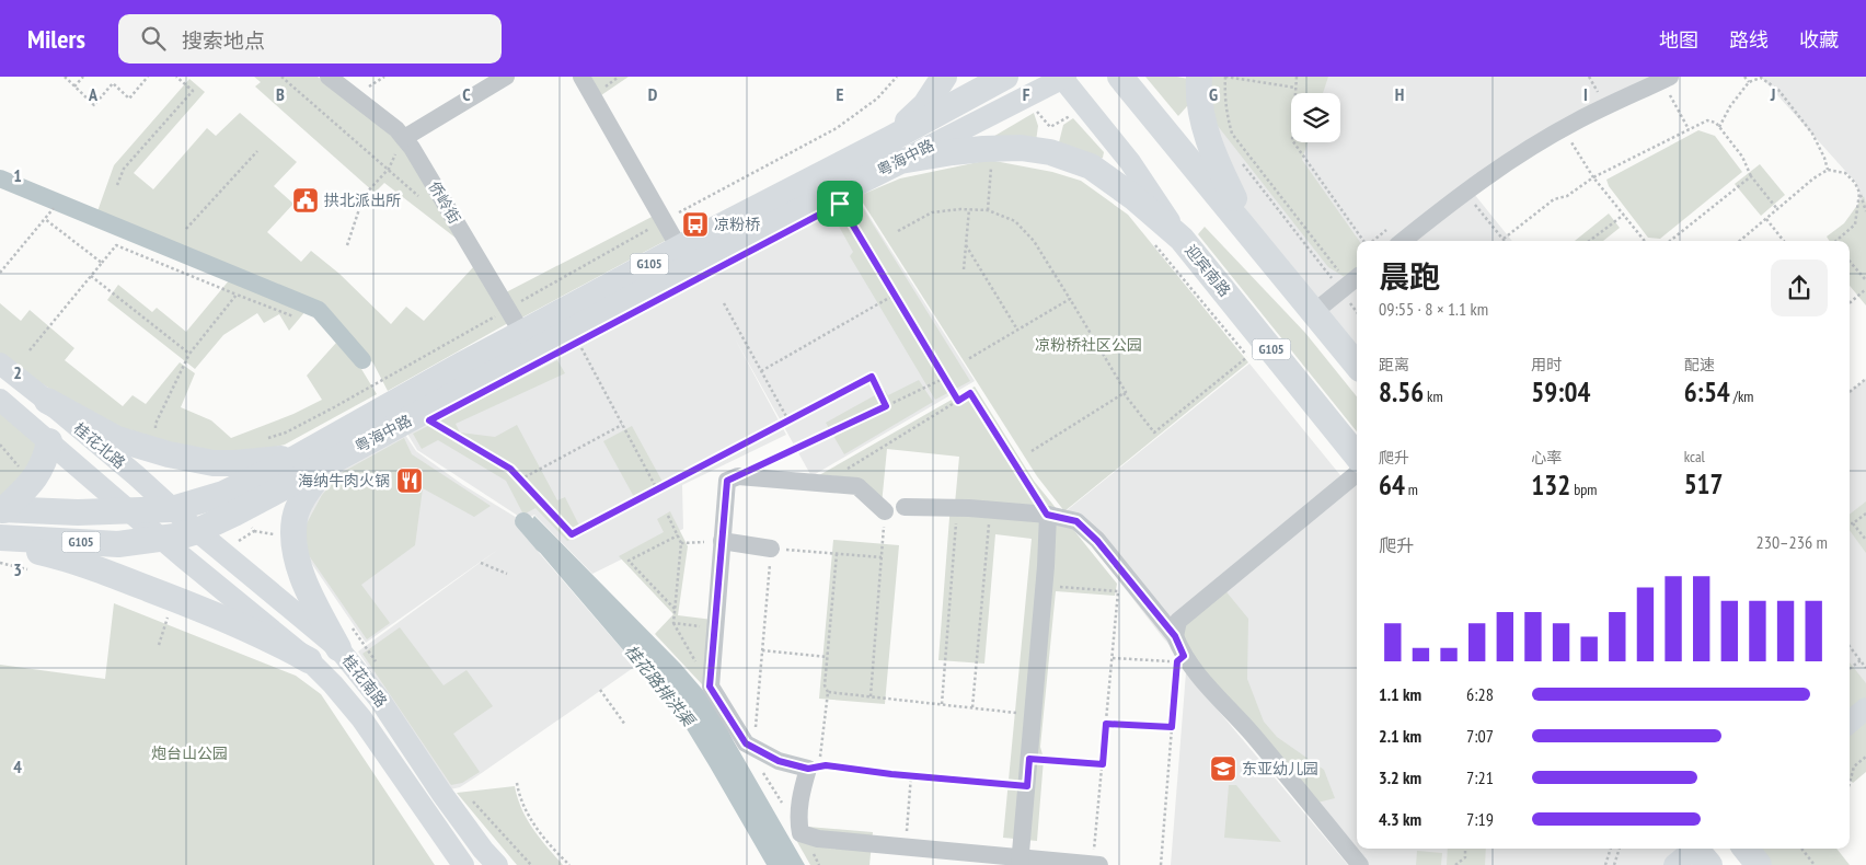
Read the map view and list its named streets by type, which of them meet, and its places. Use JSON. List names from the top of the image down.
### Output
{
  "streets": {
    "highway": ["粤海中路", "G105", "迎宾南路"],
    "main road": ["桂花北路", "桂花南路"],
    "street": ["侨岭街"]
  },
  "crossings": [
    ["粤海中路", "侨岭街"],
    ["粤海中路", "迎宾南路"],
    ["粤海中路", "桂花北路"],
    ["粤海中路", "桂花南路"],
    ["桂花北路", "桂花南路"]
  ],
  "water": ["桂花路排洪渠"],
  "parks": ["凉粉桥社区公园", "炮台山公园"],
  "places": {
    "public building": ["拱北派出所"],
    "bus stop": ["凉粉桥"],
    "restaurant": ["海纳牛肉火锅"],
    "school or university": ["东亚幼儿园"]
  },
  "page": {
    "header": "Milers",
    "search": "搜索地点",
    "nav": ["地图", "路线", "收藏"],
    "heading": ["晨跑", "09:55 · 8 × 1.1 km"],
    "stats": [
      ["距离", "8.56 km"],
      ["用时", "59:04"],
      ["配速", "6:54 /km"],
      ["爬升", "64 m"],
      ["心率", "132 bpm"],
      ["kcal", "517"]
    ],
    "chart": ["爬升", "230–236 m"],
    "list": [
      {
        "name": "1.1 km",
        "note": "6:28"
      },
      {
        "name": "2.1 km",
        "note": "7:07"
      },
      {
        "name": "3.2 km",
        "note": "7:21"
      },
      {
        "name": "4.3 km",
        "note": "7:19"
      }
    ]
  },
  "grid": {
    "columns": [
      "A",
      "B",
      "C",
      "D",
      "E",
      "F",
      "G",
      "H",
      "I",
      "J"
    ],
    "rows": [
      "1",
      "2",
      "3",
      "4"
    ]
  }
}
